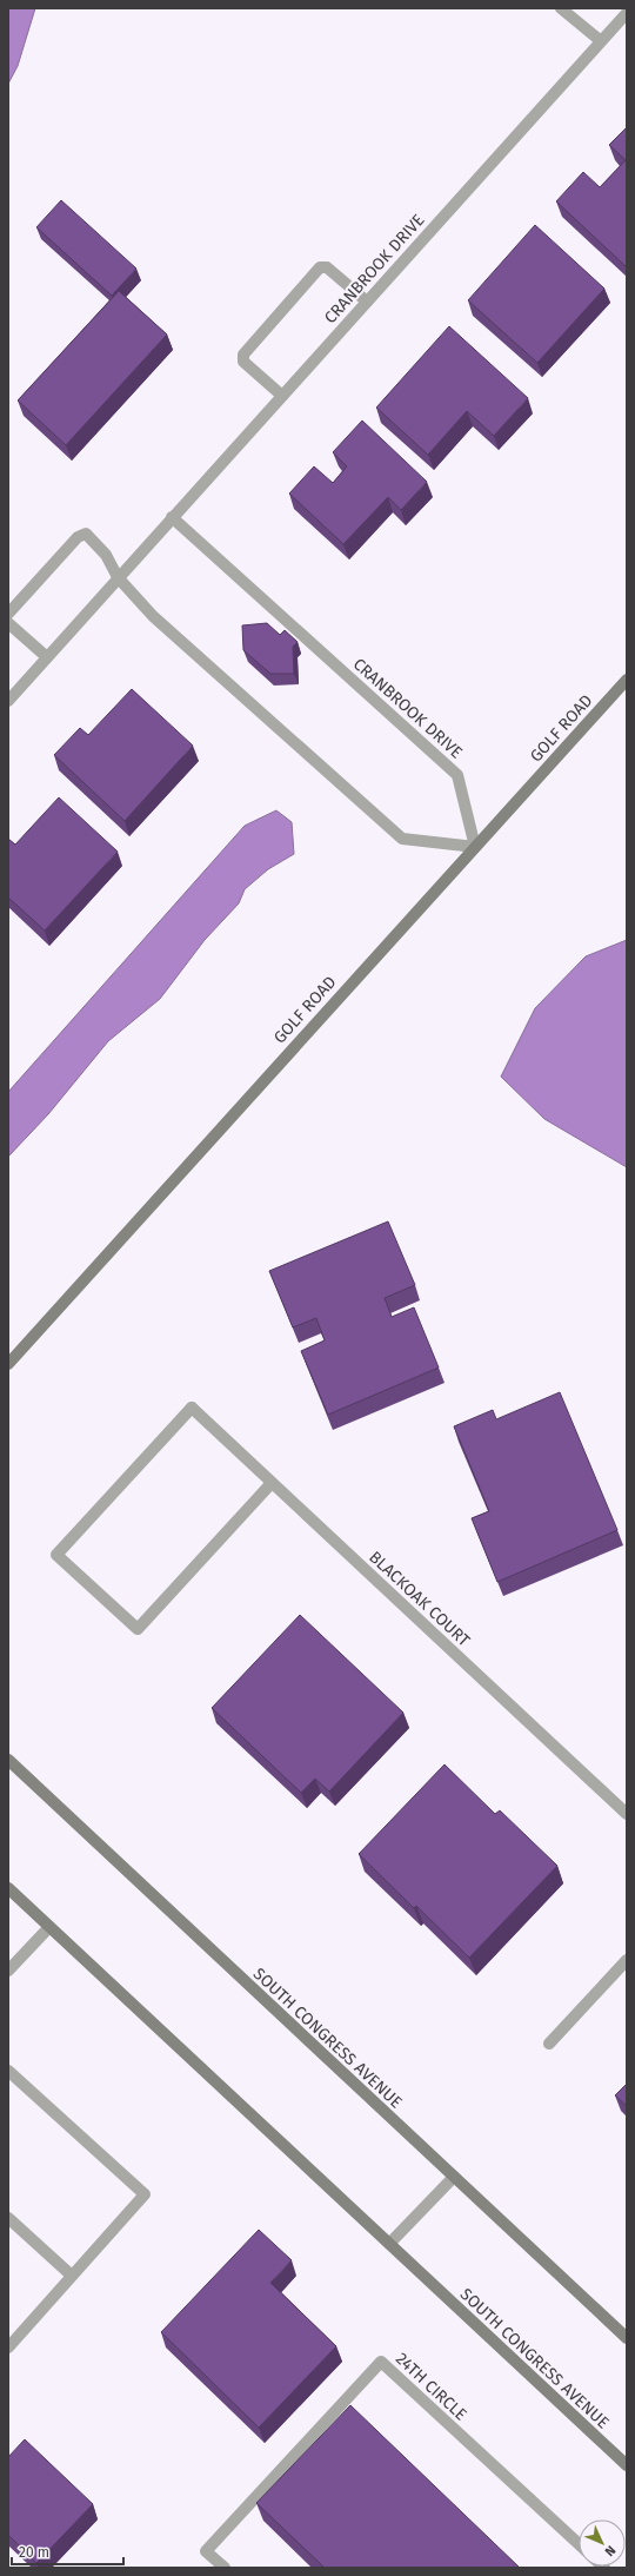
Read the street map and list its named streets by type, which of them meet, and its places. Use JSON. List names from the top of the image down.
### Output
{
  "streets": {
    "main road": ["GOLF ROAD", "SOUTH CONGRESS AVENUE"],
    "street": ["CRANBROOK DRIVE", "BLACKOAK COURT", "24TH CIRCLE"]
  },
  "crossings": [
    ["CRANBROOK DRIVE", "GOLF ROAD"]
  ],
  "scale_bar": "20 m",
  "north": "bottom right"
}
